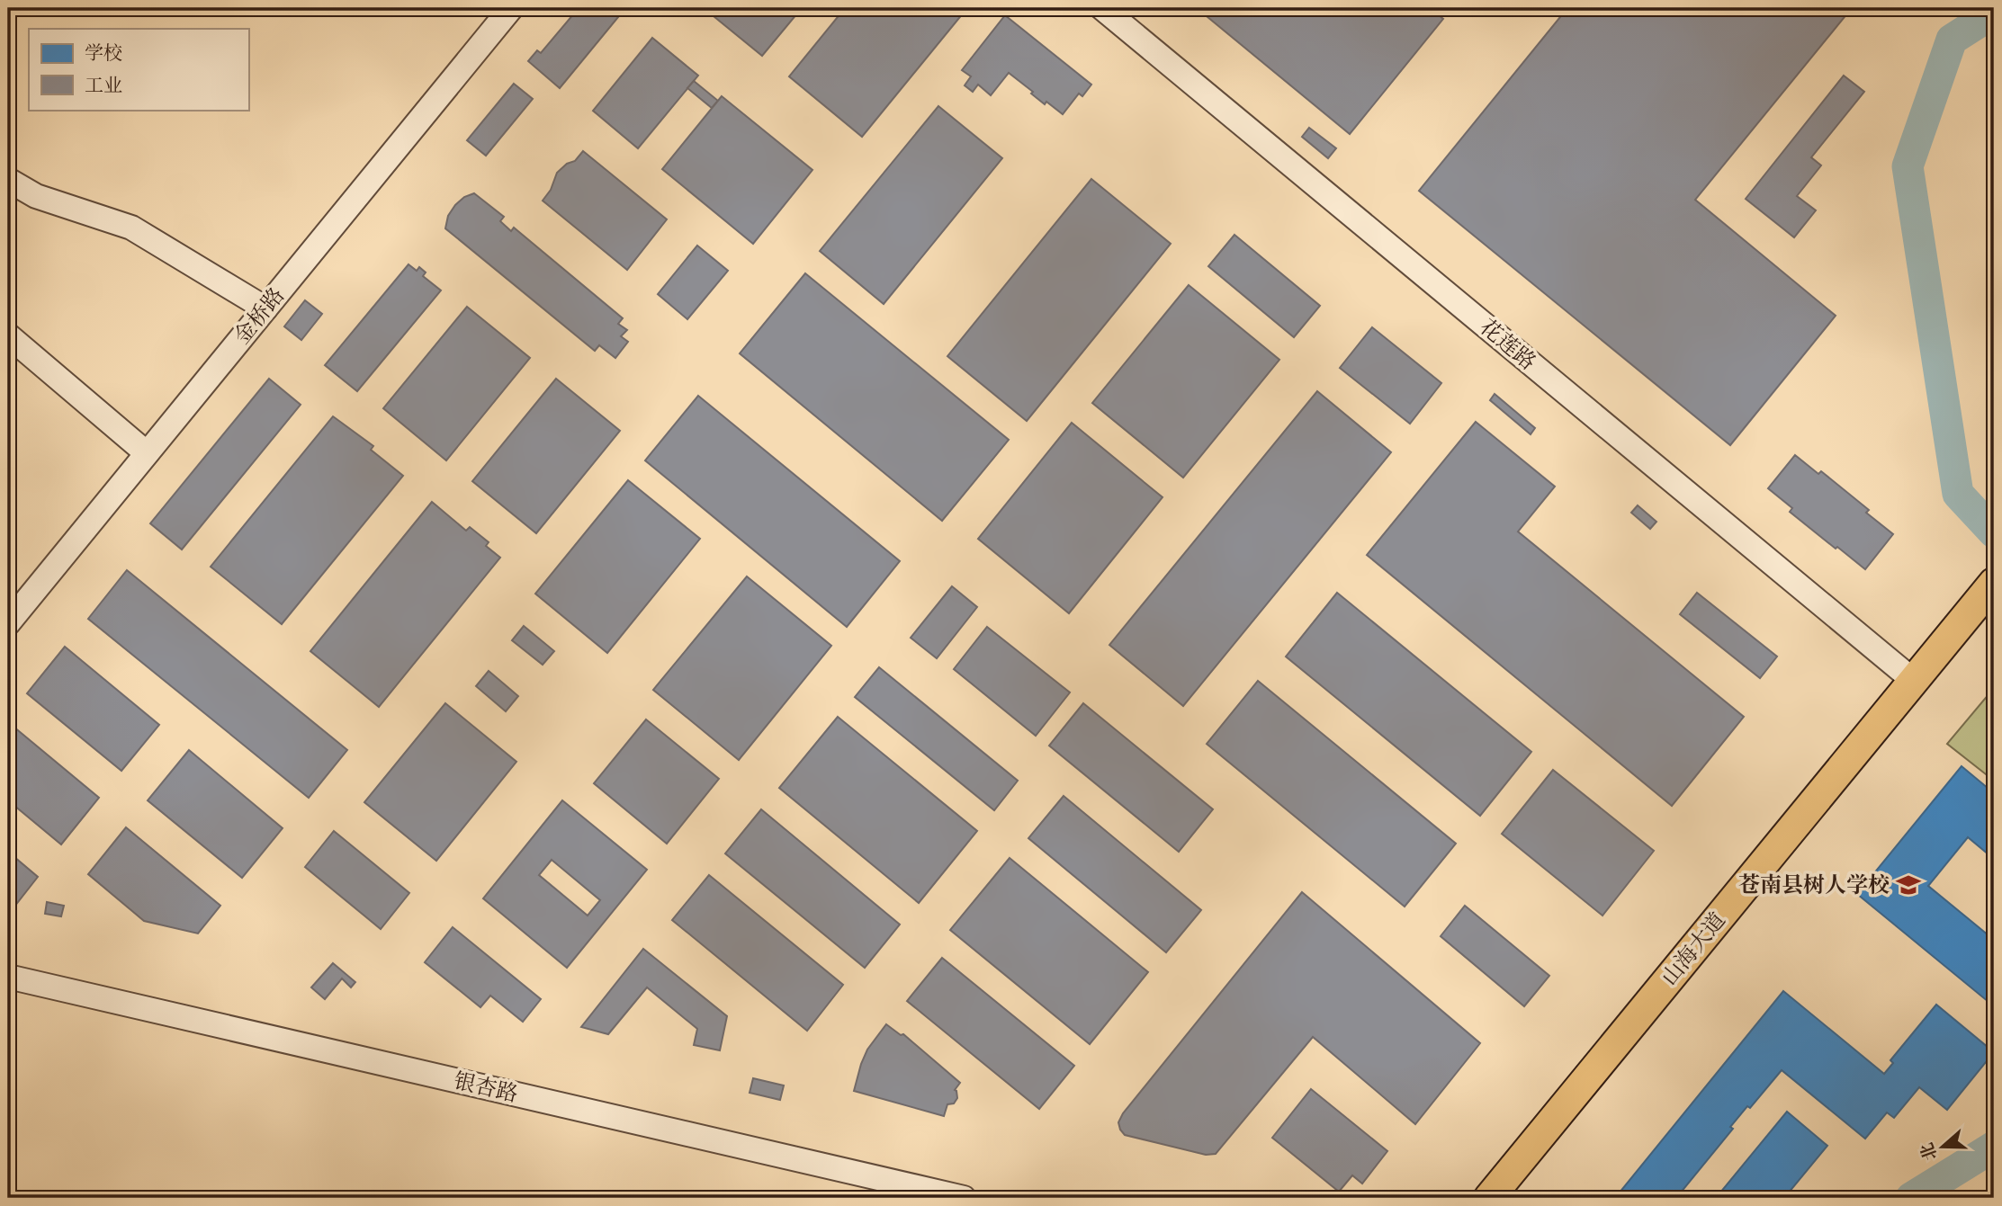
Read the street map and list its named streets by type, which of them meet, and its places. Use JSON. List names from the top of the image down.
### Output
{
  "streets": {
    "main road": ["山海大道"],
    "street": ["金桥路", "花莲路", "银杏路"]
  },
  "crossings": [
    ["花莲路", "山海大道"]
  ],
  "places": {
    "school or university": ["苍南县树人学校"]
  },
  "legend": ["学校", "工业"],
  "north": "left"
}
